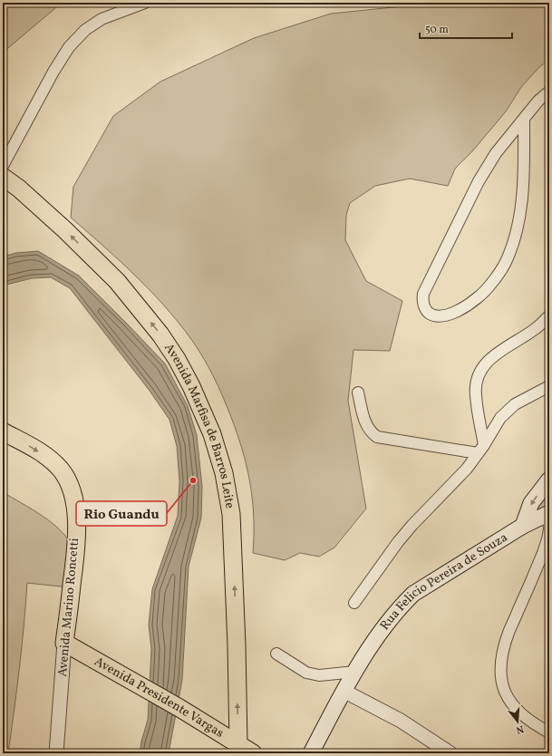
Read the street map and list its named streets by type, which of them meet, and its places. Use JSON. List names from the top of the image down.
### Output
{
  "streets": {
    "main road": [
      "Avenida Marfisa de Barros Leite",
      "Rua Felicio Pereira de Souza",
      "Avenida Marino Roncetti",
      "Avenida Presidente Vargas"
    ]
  },
  "crossings": [
    ["Avenida Marfisa de Barros Leite", "Avenida Presidente Vargas"],
    ["Avenida Marino Roncetti", "Avenida Presidente Vargas"]
  ],
  "one_way": ["Avenida Marfisa de Barros Leite", "Avenida Marino Roncetti"],
  "places": ["Rio Guandu"],
  "scale_bar": "50 m",
  "north": "bottom"
}
